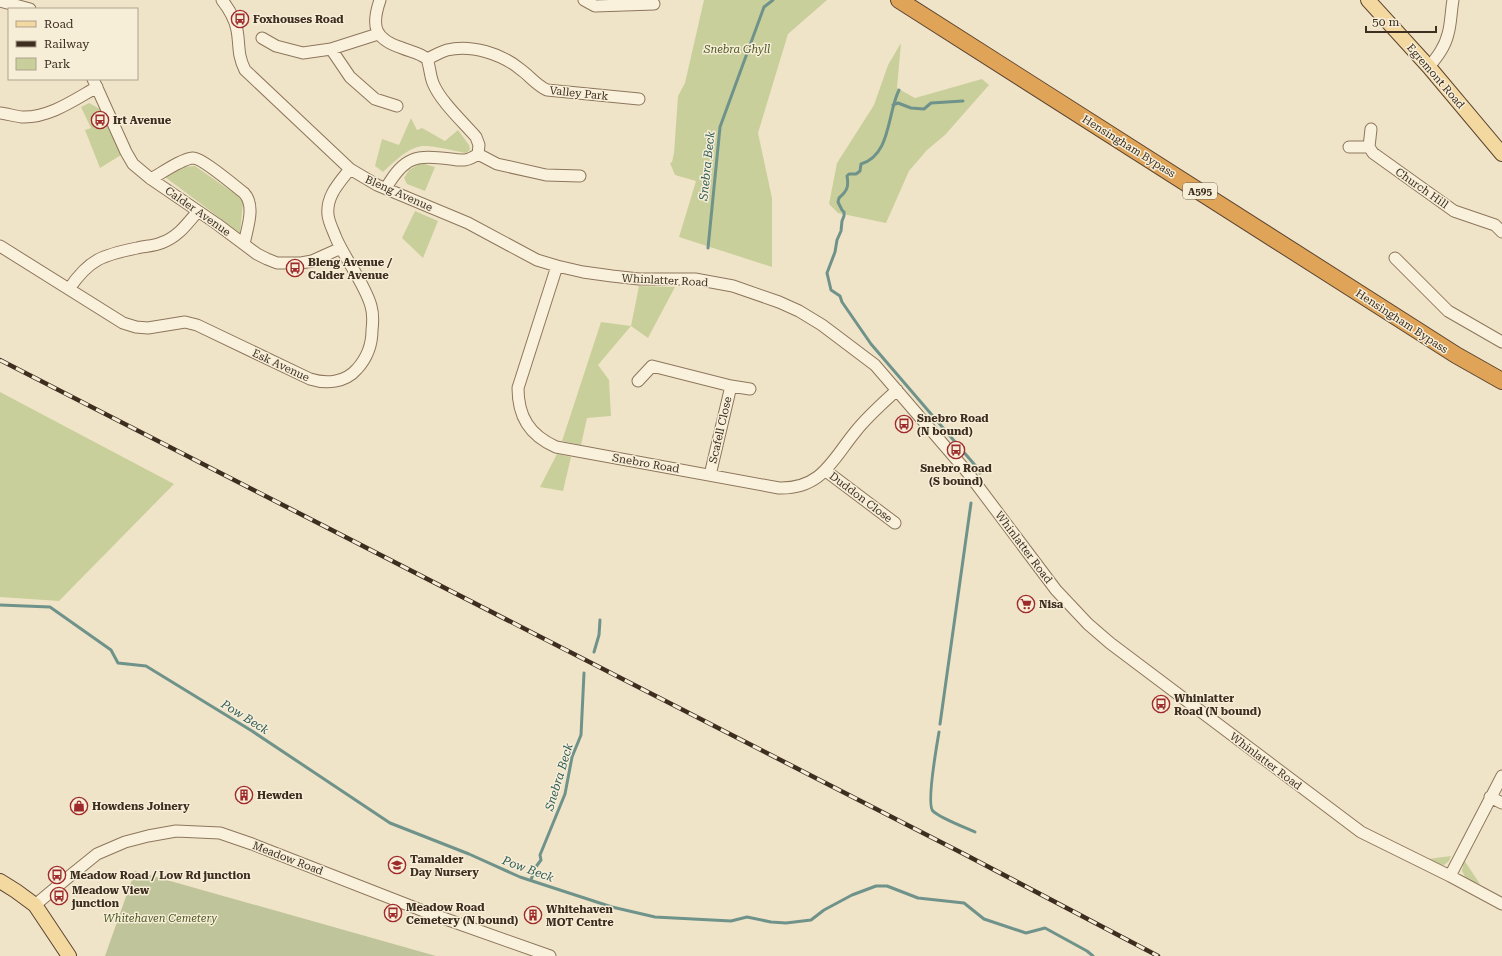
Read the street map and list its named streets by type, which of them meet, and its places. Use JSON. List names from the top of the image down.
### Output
{
  "streets": {
    "highway": ["Hensingham Bypass", "A595"],
    "main road": ["Egremont Road"],
    "street": [
      "Valley Park",
      "Church Hill",
      "Bleng Avenue",
      "Calder Avenue",
      "Whinlatter Road",
      "Esk Avenue",
      "Scafell Close",
      "Snebro Road",
      "Duddon Close",
      "Meadow Road"
    ]
  },
  "crossings": [
    ["Bleng Avenue", "Whinlatter Road"],
    ["Bleng Avenue", "Esk Avenue"],
    ["Bleng Avenue", "Snebro Road"],
    ["Calder Avenue", "Esk Avenue"],
    ["Whinlatter Road", "Snebro Road"],
    ["Scafell Close", "Snebro Road"],
    ["Snebro Road", "Duddon Close"]
  ],
  "water": ["Snebra Beck", "Pow Beck"],
  "parks": ["Snebra Ghyll", "Whitehaven Cemetery"],
  "places": {
    "bus stop": [
      "Foxhouses Road",
      "Irt Avenue",
      "Bleng Avenue / Calder Avenue",
      "Snebro Road (N bound)",
      "Snebro Road (S bound)",
      "Whinlatter Road (N bound)",
      "Meadow Road / Low Rd junction",
      "Meadow View junction",
      "Meadow Road Cemetery (N bound)"
    ],
    "supermarket": ["Nisa"],
    "building": ["Hewden", "Whitehaven MOT Centre"],
    "shop": ["Howdens Joinery"],
    "school or university": ["Tamalder Day Nursery"]
  },
  "legend": ["Road", "Railway", "Park"],
  "scale_bar": "50 m"
}
